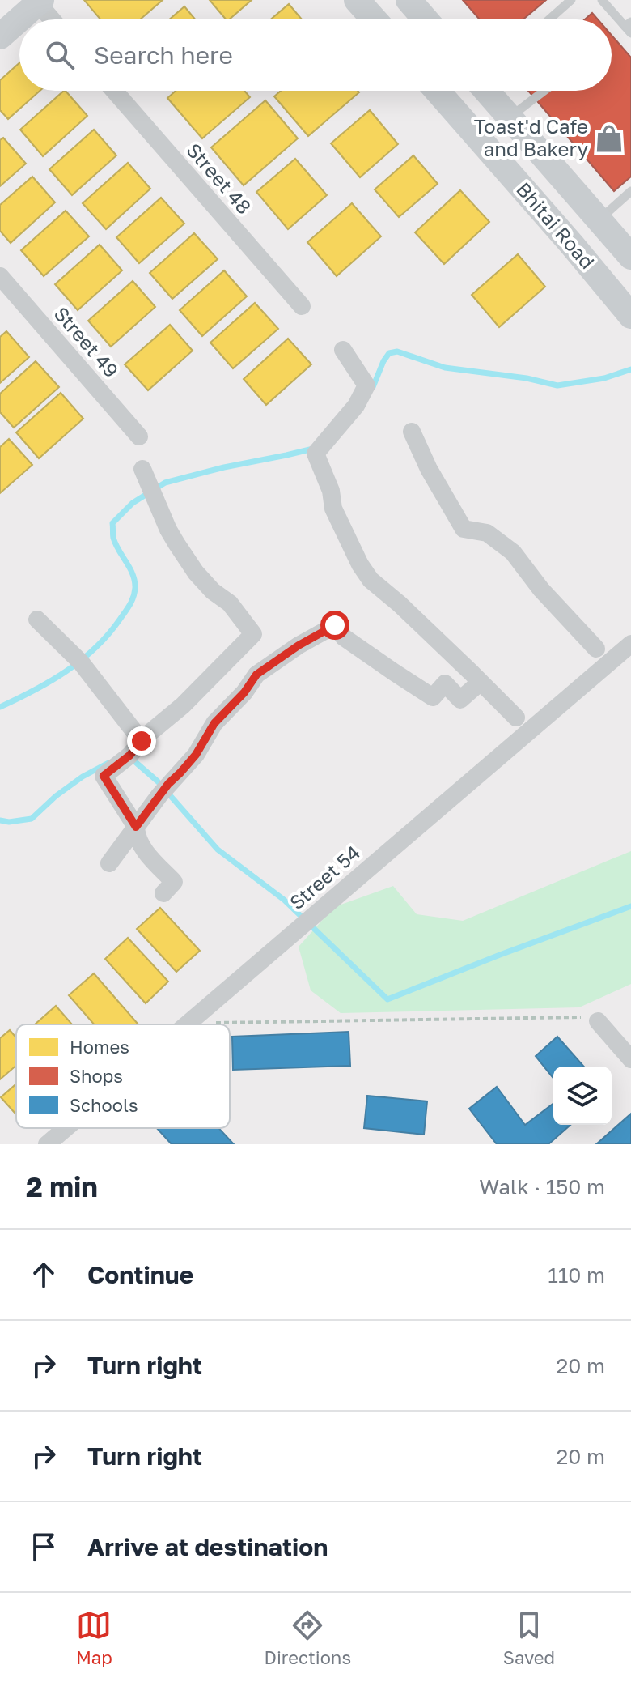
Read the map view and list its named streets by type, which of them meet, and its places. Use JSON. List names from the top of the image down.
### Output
{
  "streets": {
    "street": [
      "Street 48",
      "Bhitai Road",
      "Street 49",
      "Street 54"
    ]
  },
  "places": {
    "shop": ["Toast'd Cafe and Bakery"]
  },
  "legend": ["Homes", "Shops", "Schools"],
  "page": {
    "search": "Search here",
    "heading": ["2 min", "Walk · 150 m"],
    "list": [
      ["Continue", "110 m"],
      ["Turn right", "20 m"],
      ["Turn right", "20 m"],
      "Arrive at destination"
    ],
    "nav": ["Map", "Directions", "Saved"]
  }
}
